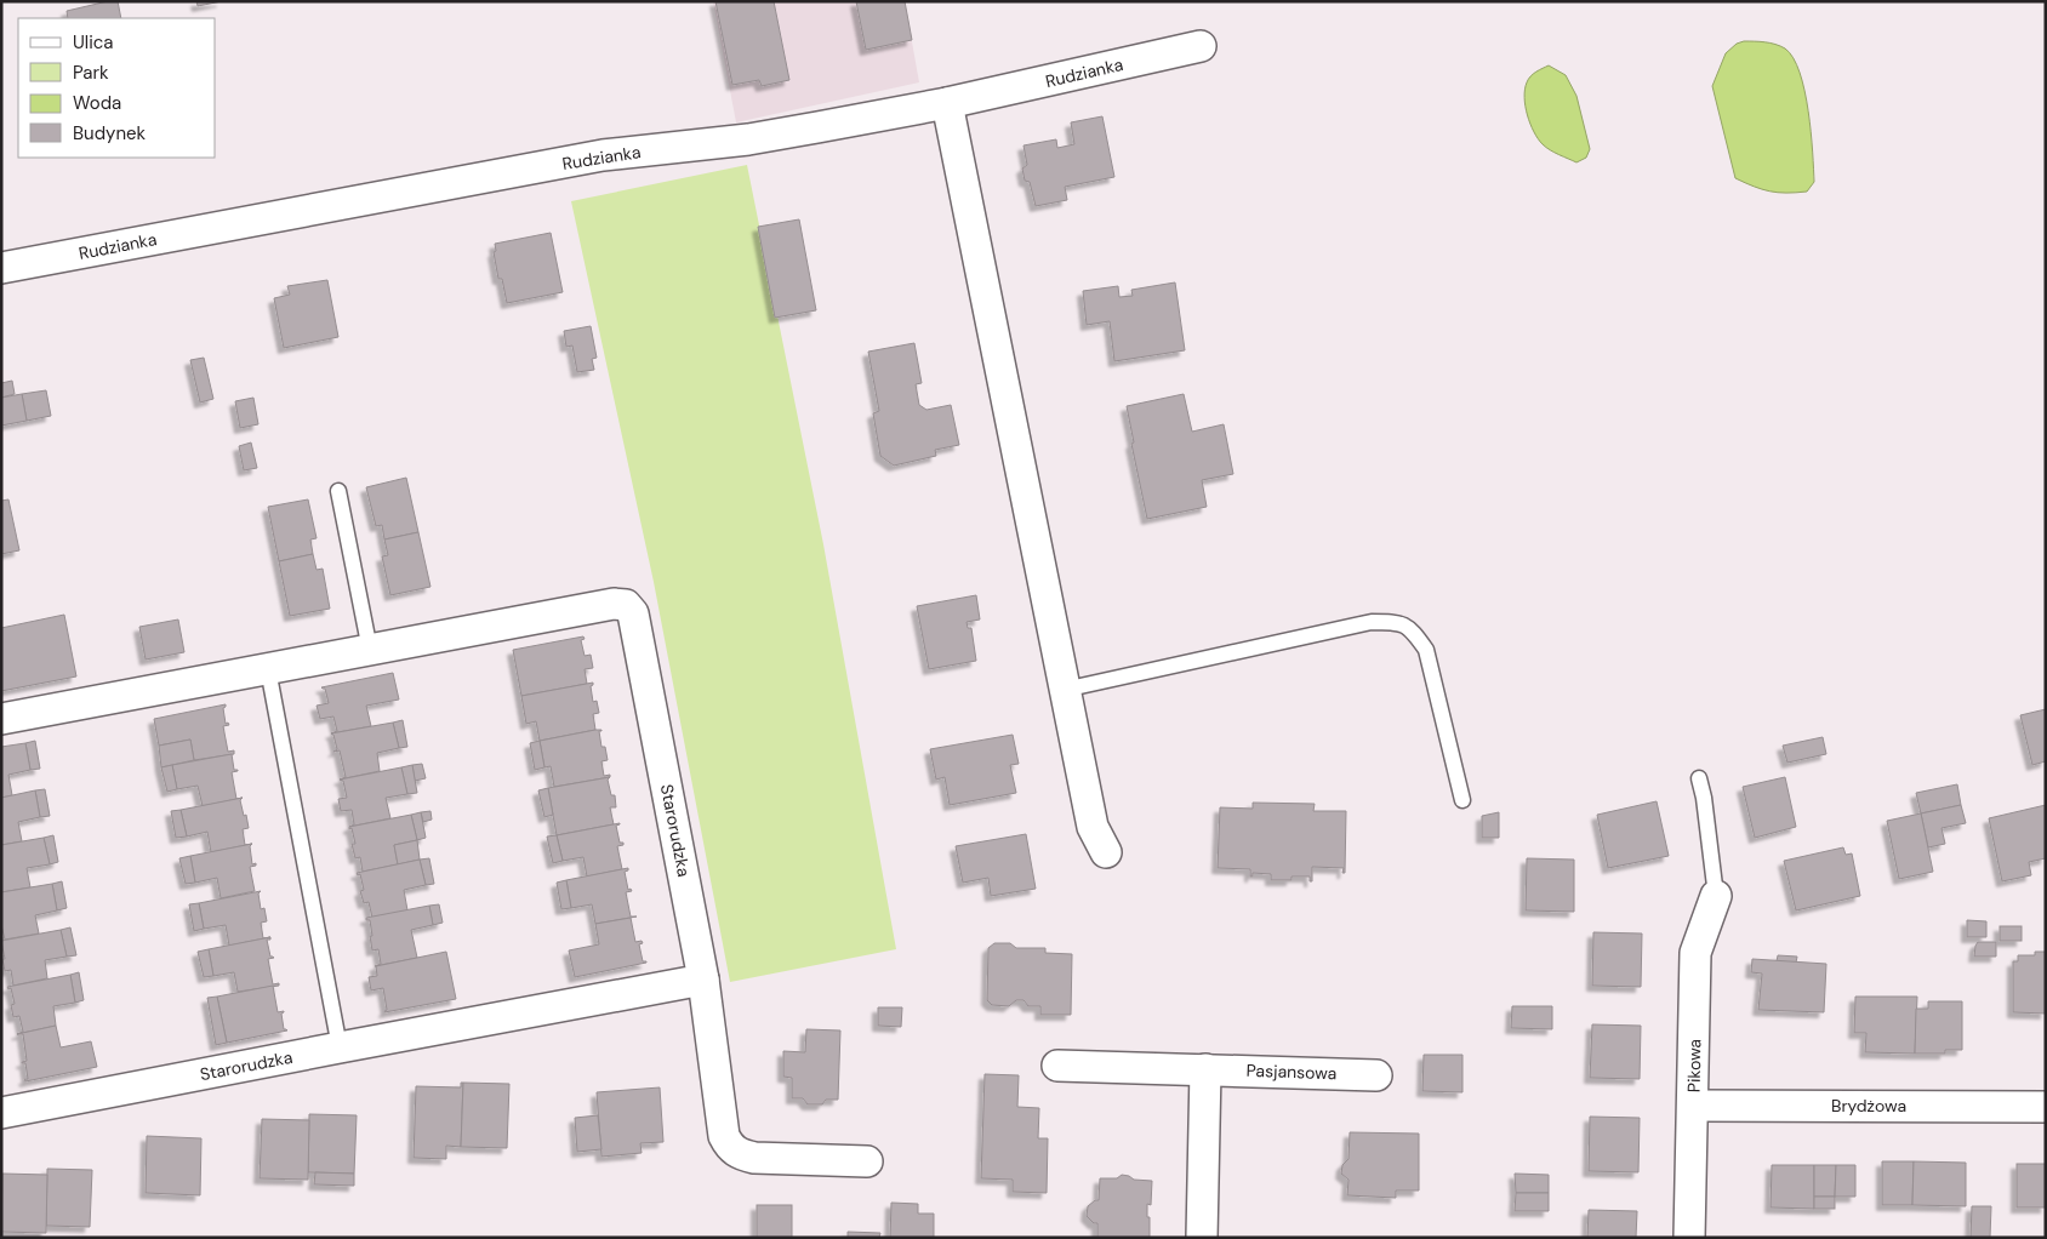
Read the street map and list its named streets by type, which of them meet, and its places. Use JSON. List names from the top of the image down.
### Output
{
  "streets": {
    "street": [
      "Rudzianka",
      "Starorudzka",
      "Pikowa",
      "Pasjansowa",
      "Brydżowa"
    ]
  },
  "crossings": [
    ["Pikowa", "Brydżowa"]
  ],
  "legend": [
    "Ulica",
    "Park",
    "Woda",
    "Budynek"
  ]
}
